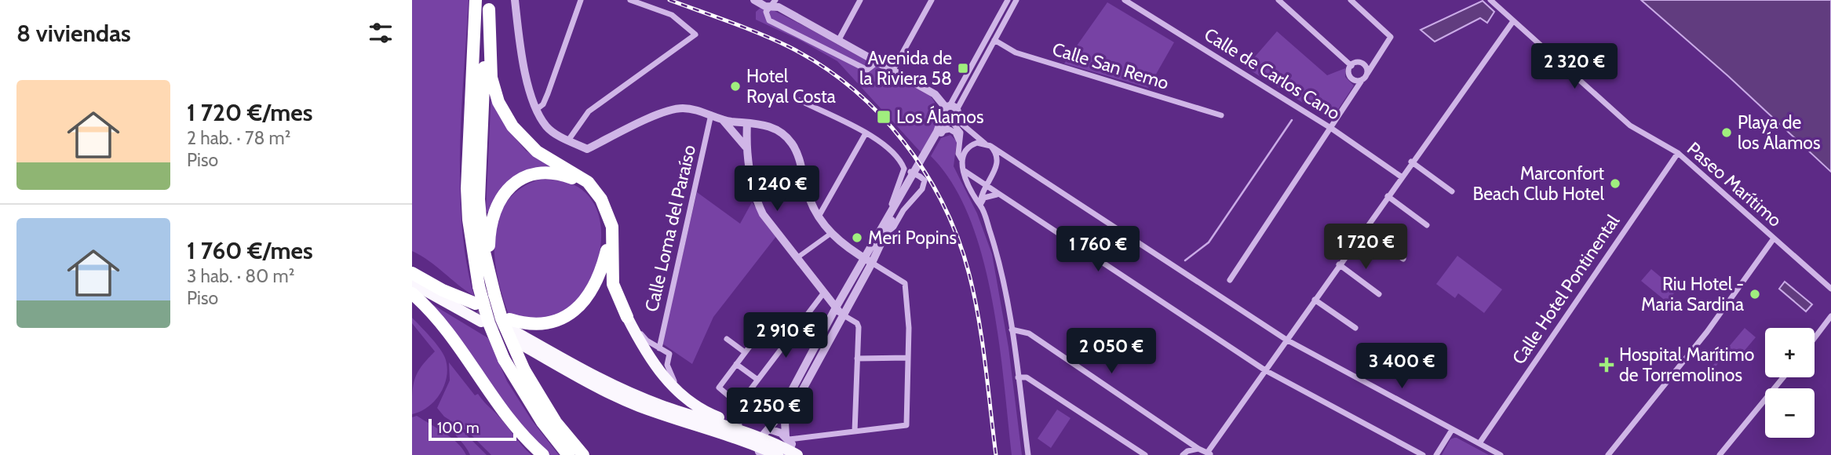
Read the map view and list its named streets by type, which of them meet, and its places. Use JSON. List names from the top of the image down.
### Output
{
  "streets": {
    "street": [
      "Calle San Remo",
      "Calle de Carlos Cano",
      "Paseo Marítimo",
      "Calle Loma del Paraíso",
      "Calle Hotel Pontinental"
    ]
  },
  "crossings": [
    ["Paseo Marítimo", "Calle Hotel Pontinental"]
  ],
  "places": {
    "transit": ["Avenida de la Riviera 58", "Los Álamos"],
    "other": [
      "Hotel Royal Costa",
      "Playa de los Álamos",
      "Marconfort Beach Club Hotel",
      "Meri Popins",
      "Riu Hotel - Maria Sardina"
    ],
    "health": ["Hospital Marítimo de Torremolinos"]
  },
  "scale_bar": "100 m",
  "page": {
    "heading": "8 viviendas",
    "price": [
      "2 320 €",
      "1 240 €",
      "1 720 €",
      "1 760 €",
      "2 910 €",
      "2 050 €",
      "3 400 €",
      "2 250 €"
    ],
    "list": [
      {
        "name": "1 720 €/mes",
        "note": "2 hab. · 78 m² · Piso"
      },
      {
        "name": "1 760 €/mes",
        "note": "3 hab. · 80 m² · Piso"
      }
    ],
    "map_buttons": ["+", "−"],
    "scale": "100 m"
  }
}
